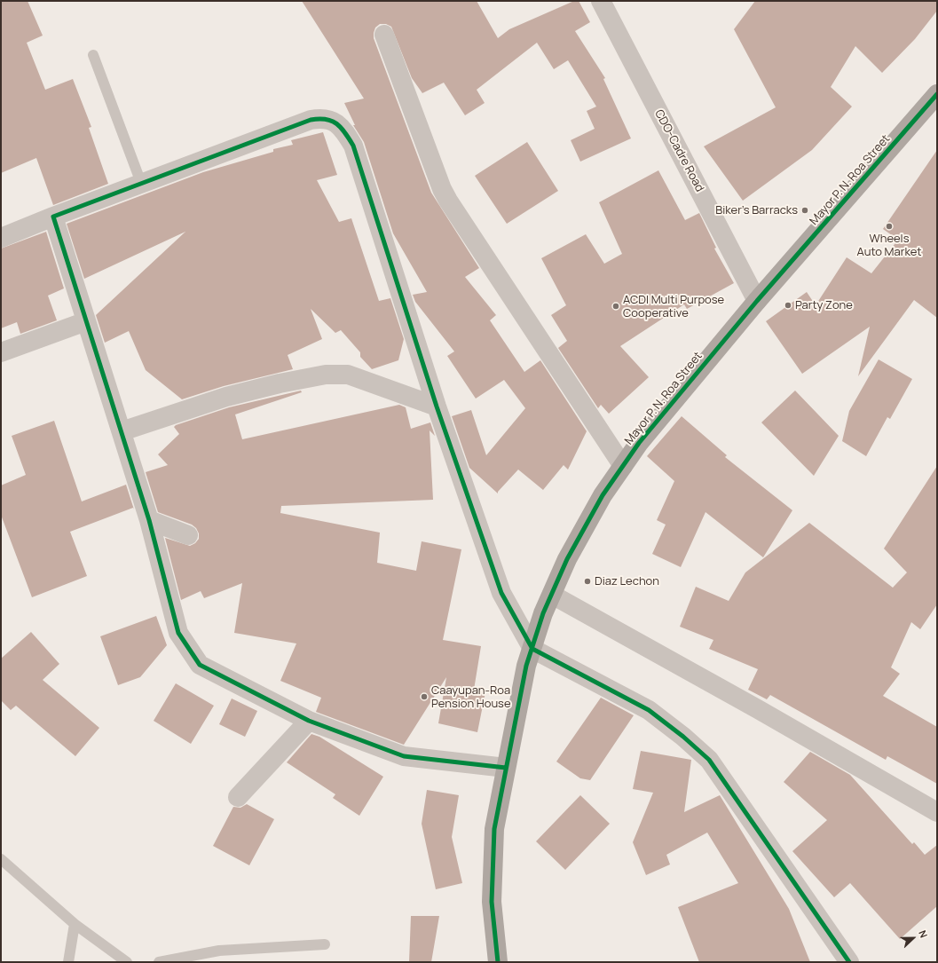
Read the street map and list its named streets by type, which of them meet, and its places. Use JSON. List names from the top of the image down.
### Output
{
  "streets": {
    "main road": ["Mayor P. N. Roa Street"],
    "street": ["CDO-Cadre Road"]
  },
  "crossings": [
    ["CDO-Cadre Road", "Mayor P. N. Roa Street"]
  ],
  "places": [
    "Biker’s Barracks",
    "Wheels Auto Market",
    "Party Zone",
    "ACDI Multi Purpose Cooperative",
    "Diaz Lechon",
    "Caayupan-Roa Pension House"
  ],
  "north": "right"
}
